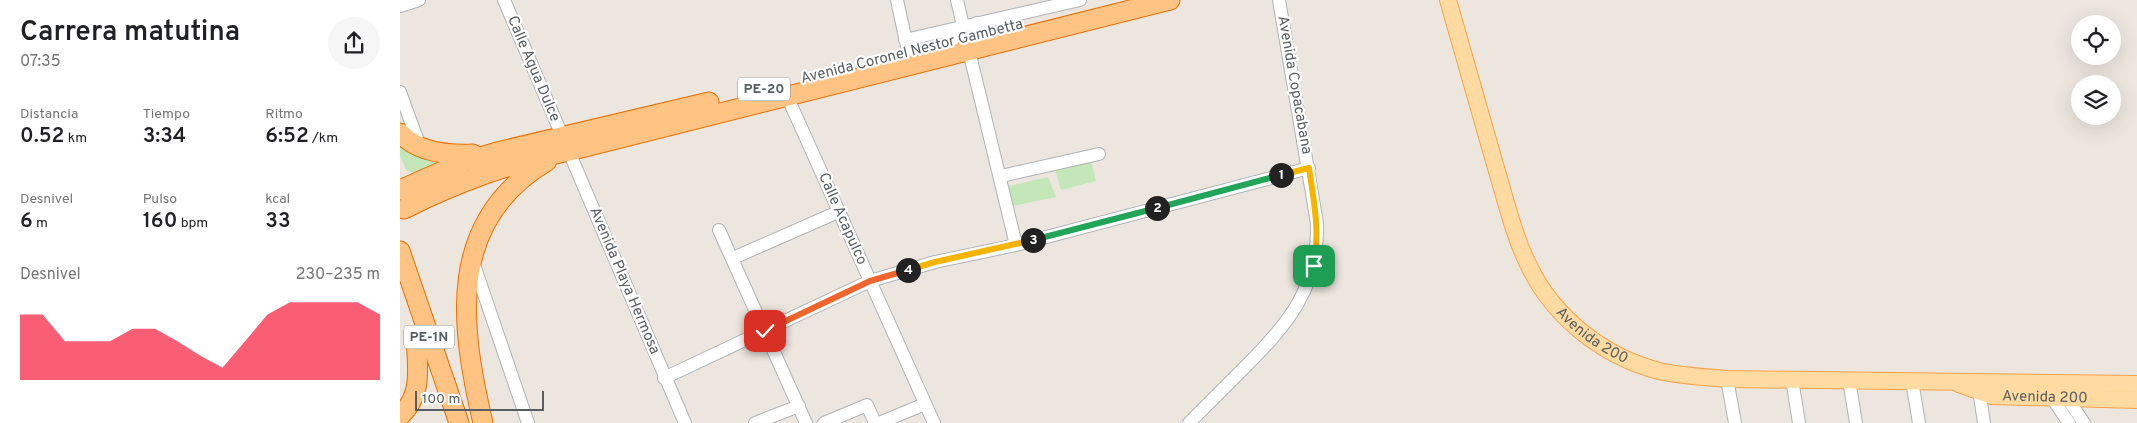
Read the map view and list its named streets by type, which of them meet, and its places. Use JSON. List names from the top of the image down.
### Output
{
  "streets": {
    "highway": ["Avenida Coronel Nestor Gambetta", "PE-20", "PE-1N"],
    "main road": ["Avenida 200"],
    "street": [
      "Calle Agua Dulce",
      "Avenida Copacabana",
      "Calle Acapulco",
      "Avenida Playa Hermosa"
    ]
  },
  "crossings": [
    ["Avenida Coronel Nestor Gambetta", "Calle Agua Dulce"],
    ["Avenida Coronel Nestor Gambetta", "Calle Acapulco"],
    ["Avenida Coronel Nestor Gambetta", "Avenida Playa Hermosa"],
    ["Calle Agua Dulce", "Avenida Playa Hermosa"]
  ],
  "scale_bar": "100 m",
  "page": {
    "heading": ["Carrera matutina", "07:35"],
    "stats": [
      ["Distancia", "0.52 km"],
      ["Tiempo", "3:34"],
      ["Ritmo", "6:52 /km"],
      ["Desnivel", "6 m"],
      ["Pulso", "160 bpm"],
      ["kcal", "33"]
    ],
    "pins": [
      "1",
      "2",
      "3",
      "4"
    ],
    "chart": ["Desnivel", "230–235 m"],
    "scale": "100 m"
  }
}
